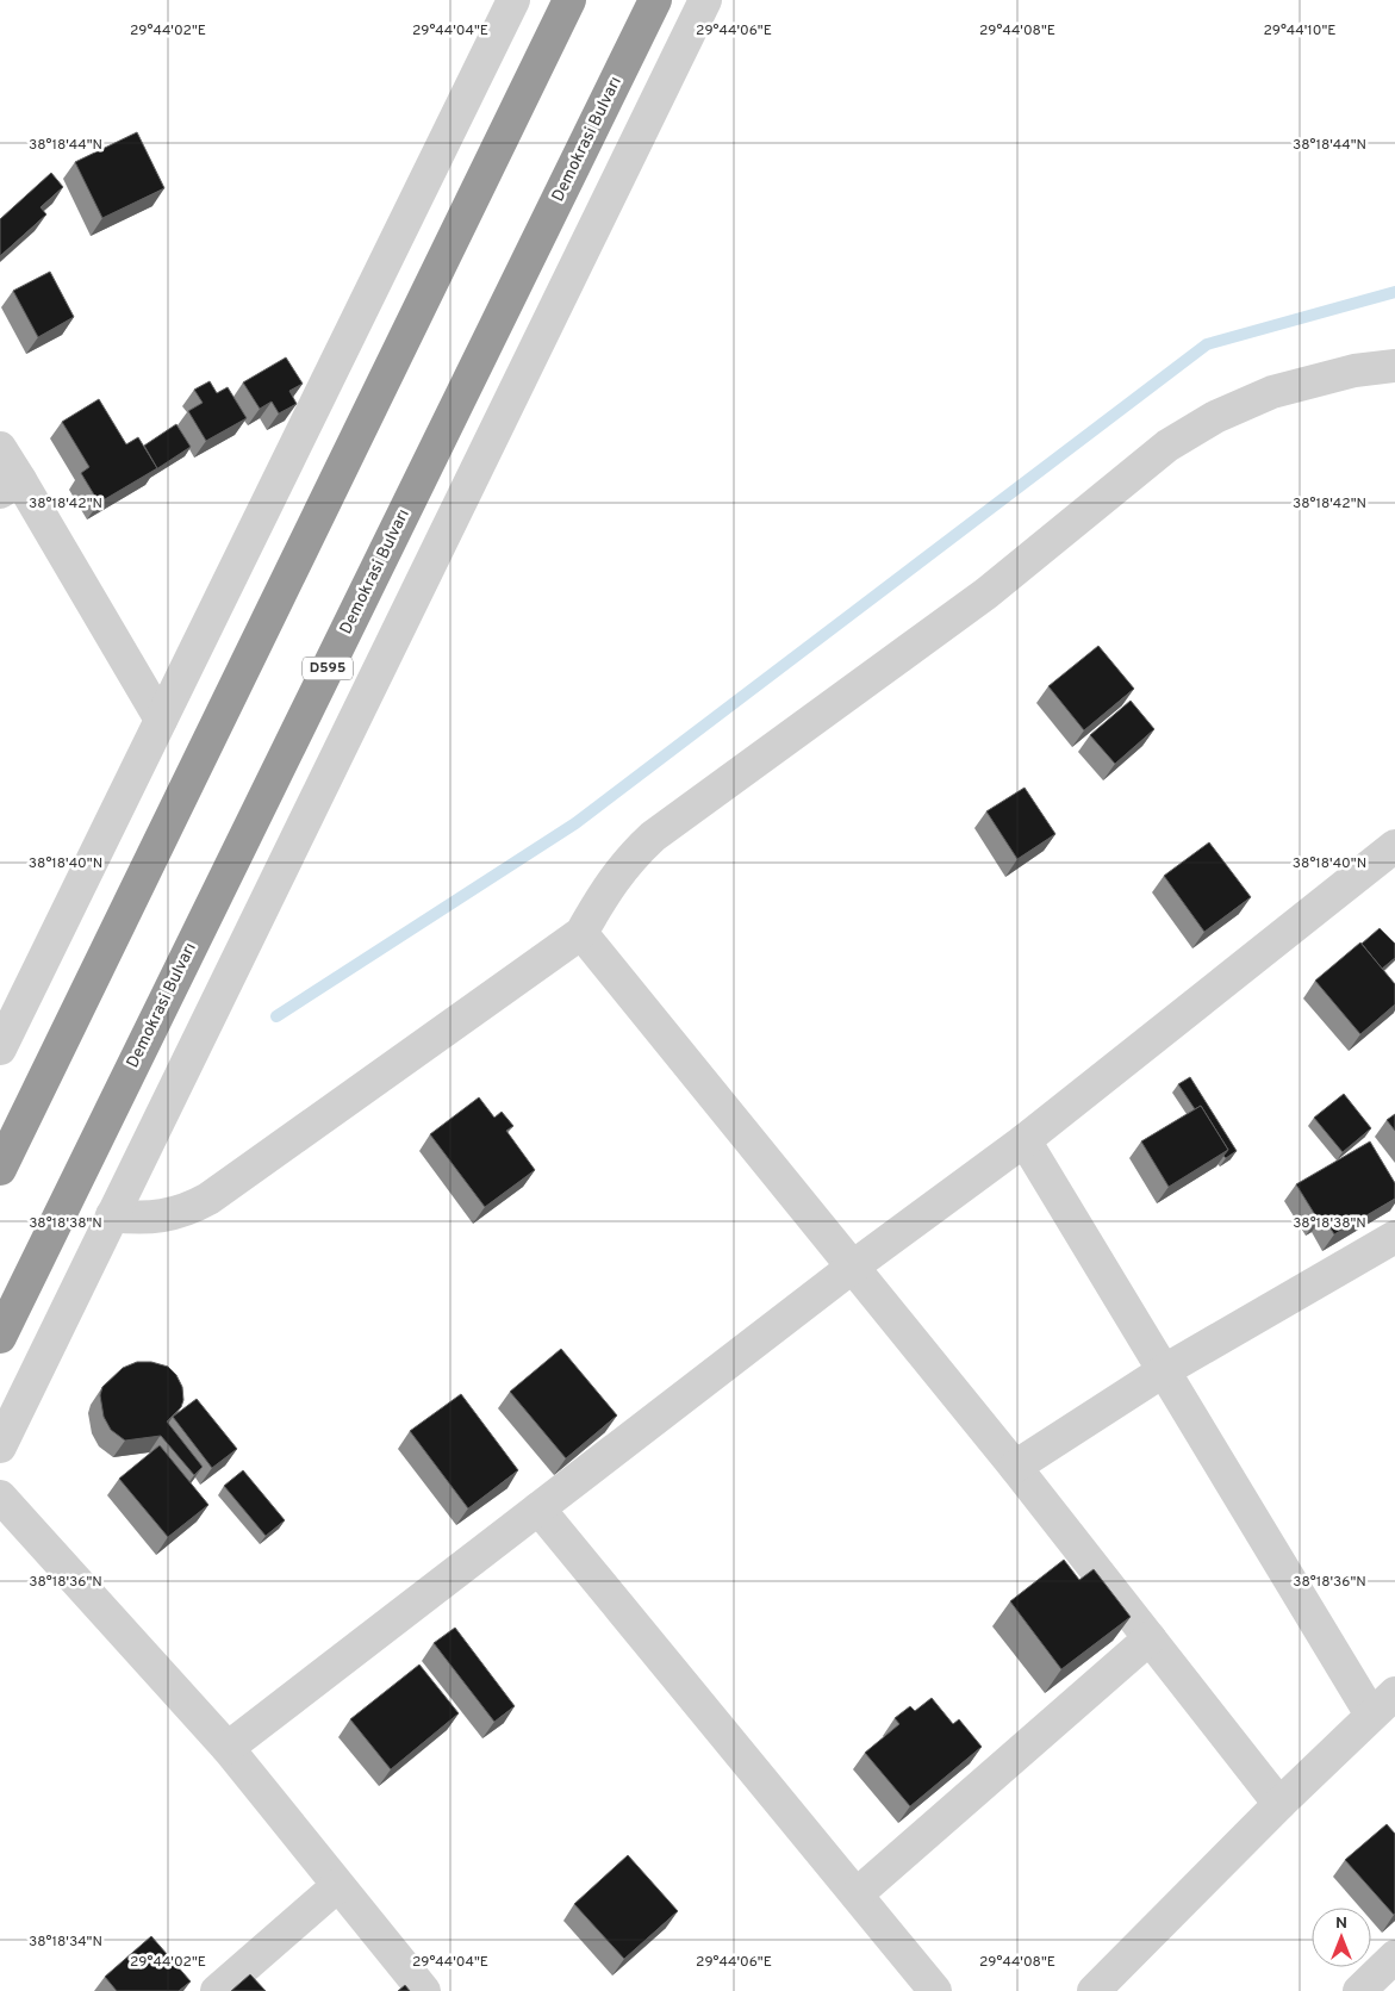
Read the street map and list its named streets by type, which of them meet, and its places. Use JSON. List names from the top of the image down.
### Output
{
  "streets": {
    "highway": ["Demokrasi Bulvarı", "D595"]
  },
  "north": "top",
  "coordinates": [
    "29°44'02\"E",
    "29°44'04\"E",
    "29°44'06\"E",
    "29°44'08\"E",
    "29°44'10\"E",
    "38°18'44\"N",
    "38°18'42\"N",
    "38°18'40\"N",
    "38°18'38\"N",
    "38°18'36\"N",
    "38°18'34\"N"
  ]
}
